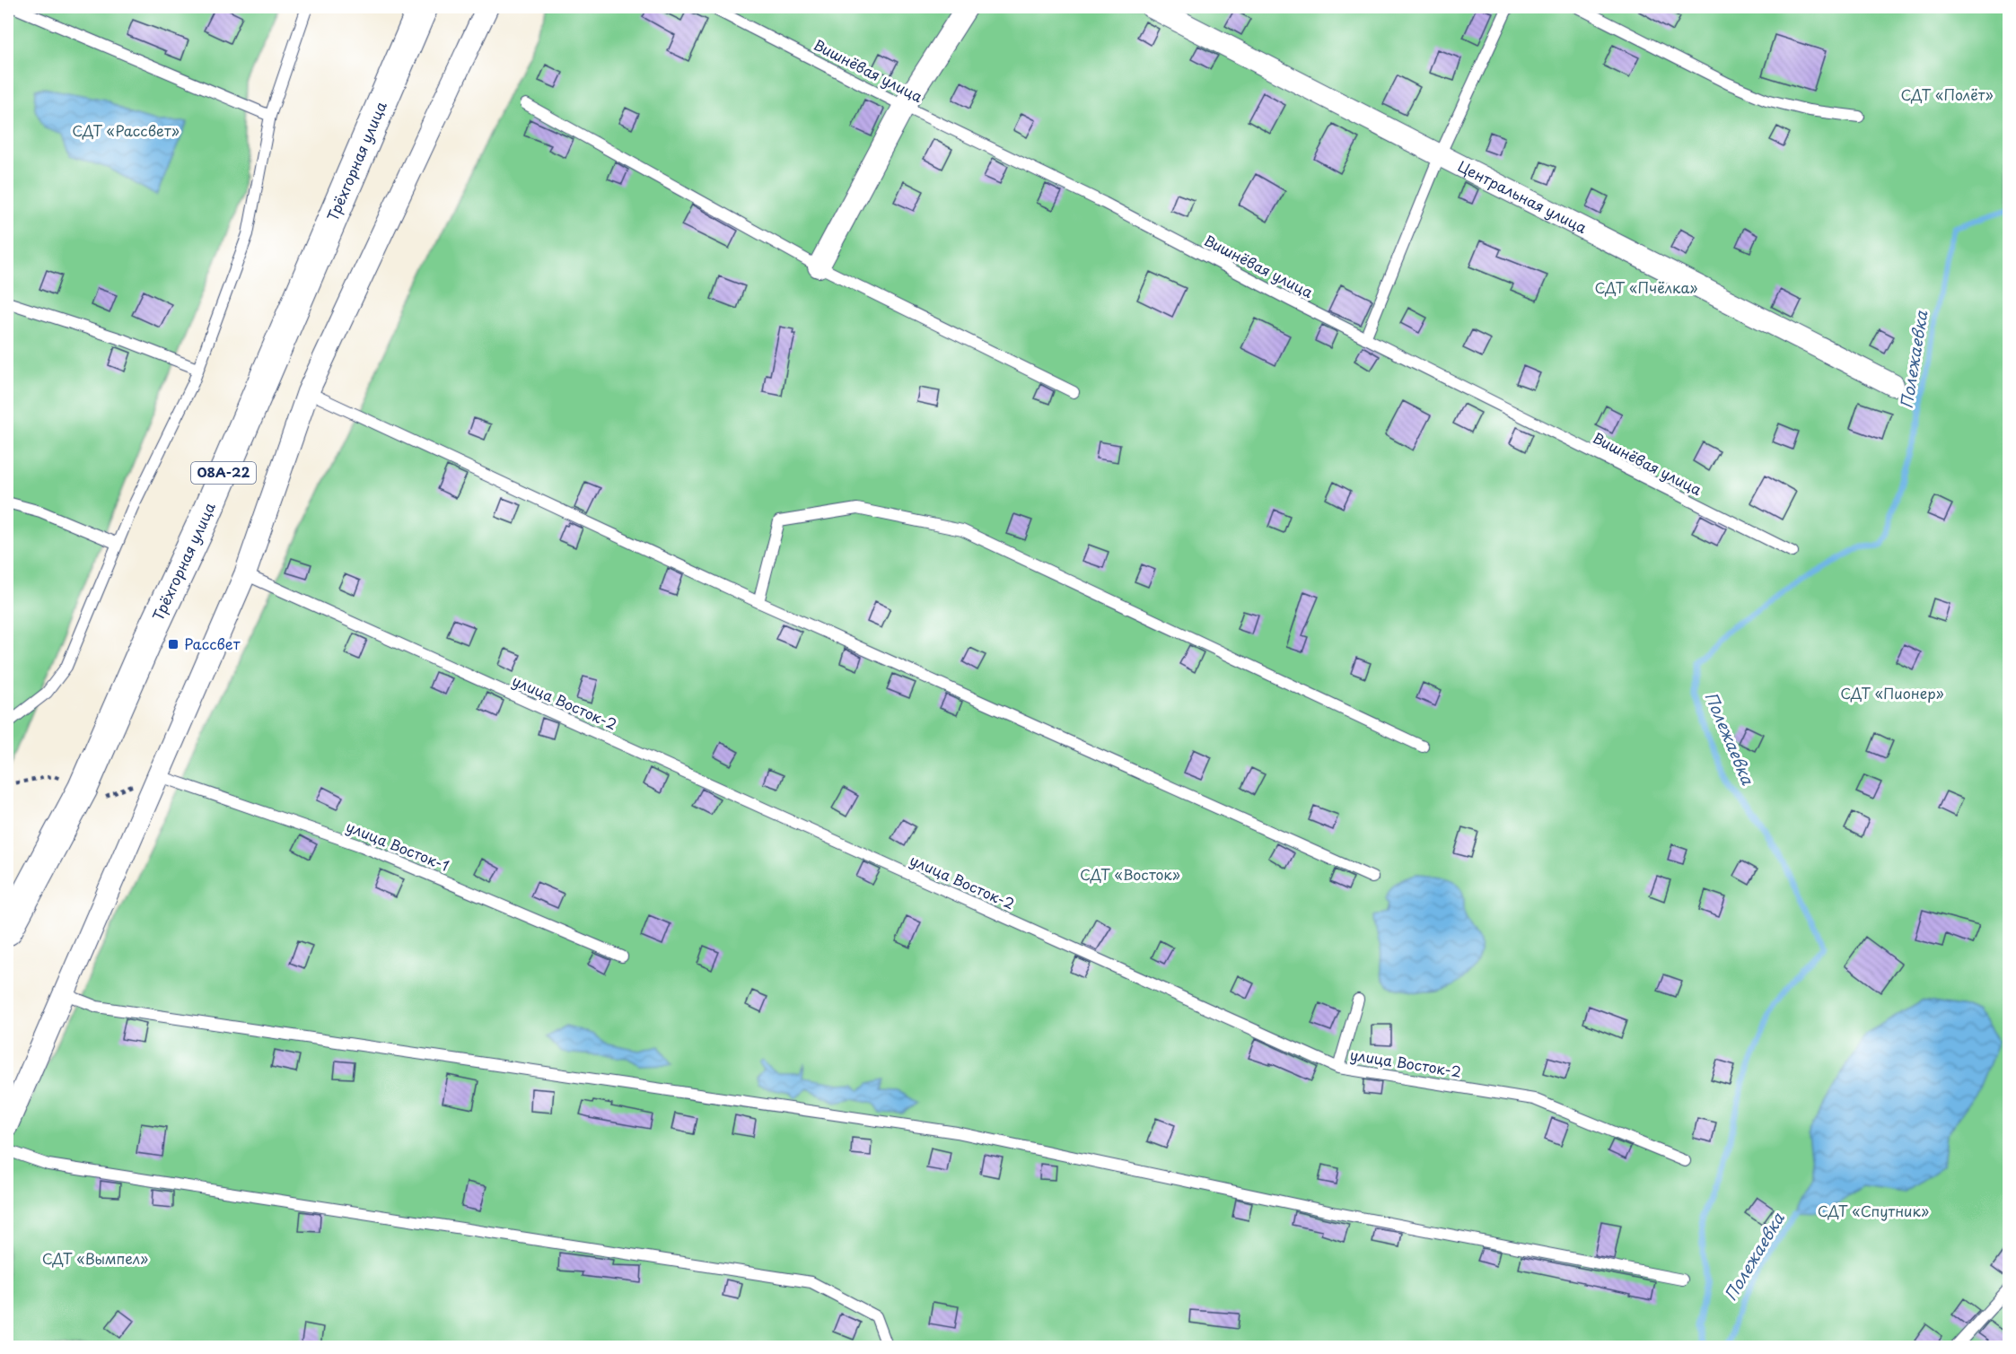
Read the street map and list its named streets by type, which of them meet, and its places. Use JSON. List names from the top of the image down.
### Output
{
  "streets": {
    "highway": ["Трёхгорная улица", "08А-22"],
    "street": ["Центральная улица"],
    "lane": ["Вишнёвая улица", "улица Восток-2", "улица Восток-1"]
  },
  "water": ["Полежаевка"],
  "parks": [
    "СДТ «Полёт»",
    "СДТ «Рассвет»",
    "СДТ «Пчёлка»",
    "СДТ «Пионер»",
    "СДТ «Восток»",
    "СДТ «Спутник»",
    "СДТ «Вымпел»"
  ],
  "places": {
    "transit": ["Рассвет"]
  }
}
